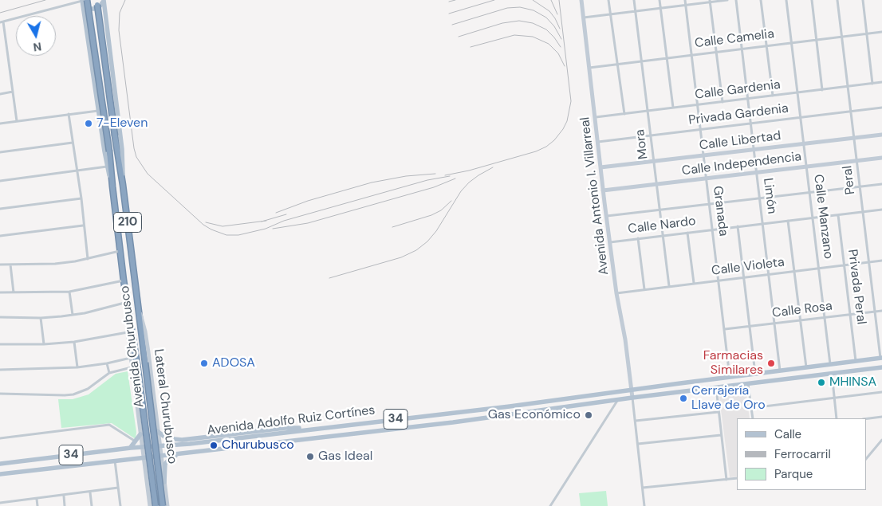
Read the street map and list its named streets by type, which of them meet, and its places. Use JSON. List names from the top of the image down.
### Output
{
  "streets": {
    "highway": ["210", "Avenida Churubusco"],
    "main road": ["34", "Avenida Adolfo Ruiz Cortínes"],
    "street": [
      "Calle Camelia",
      "Calle Gardenia",
      "Privada Gardenia",
      "Calle Libertad",
      "Mora",
      "Calle Independencia",
      "Peral",
      "Avenida Antonio I. Villarreal",
      "Limón",
      "Granada",
      "Calle Manzano",
      "Calle Nardo",
      "Calle Violeta",
      "Privada Peral",
      "Calle Rosa",
      "Lateral Churubusco"
    ]
  },
  "crossings": [
    ["Calle Camelia", "Mora"],
    ["Calle Camelia", "Peral"],
    ["Calle Camelia", "Avenida Antonio I. Villarreal"],
    ["Calle Camelia", "Limón"],
    ["Calle Camelia", "Granada"],
    ["Calle Camelia", "Calle Manzano"],
    ["Calle Gardenia", "Mora"],
    ["Calle Gardenia", "Peral"],
    ["Calle Gardenia", "Avenida Antonio I. Villarreal"],
    ["Calle Gardenia", "Limón"],
    ["Calle Gardenia", "Granada"],
    ["Calle Gardenia", "Calle Manzano"],
    ["Privada Gardenia", "Mora"],
    ["Privada Gardenia", "Peral"],
    ["Privada Gardenia", "Avenida Antonio I. Villarreal"],
    ["Privada Gardenia", "Limón"],
    ["Privada Gardenia", "Granada"],
    ["Privada Gardenia", "Calle Manzano"],
    ["Calle Libertad", "Mora"],
    ["Calle Libertad", "Peral"],
    ["Calle Libertad", "Avenida Antonio I. Villarreal"],
    ["Calle Libertad", "Limón"],
    ["Calle Libertad", "Granada"],
    ["Calle Libertad", "Calle Manzano"],
    ["Mora", "Calle Independencia"],
    ["Mora", "Calle Nardo"],
    ["Mora", "Calle Violeta"],
    ["Calle Independencia", "Peral"],
    ["Calle Independencia", "Avenida Antonio I. Villarreal"],
    ["Calle Independencia", "Limón"],
    ["Calle Independencia", "Granada"],
    ["Calle Independencia", "Calle Manzano"],
    ["Peral", "Calle Nardo"],
    ["Peral", "Calle Violeta"],
    ["Peral", "Calle Rosa"],
    ["Peral", "34"],
    ["Avenida Antonio I. Villarreal", "Calle Nardo"],
    ["Avenida Antonio I. Villarreal", "Calle Violeta"],
    ["Avenida Antonio I. Villarreal", "34"],
    ["Avenida Antonio I. Villarreal", "Avenida Adolfo Ruiz Cortínes"],
    ["Limón", "Calle Nardo"],
    ["Limón", "Calle Violeta"],
    ["Limón", "Calle Rosa"],
    ["Limón", "34"],
    ["Granada", "Calle Nardo"],
    ["Granada", "Calle Violeta"],
    ["Granada", "Calle Rosa"],
    ["Granada", "34"],
    ["Calle Manzano", "Calle Nardo"],
    ["Calle Manzano", "Calle Violeta"],
    ["Calle Manzano", "Calle Rosa"],
    ["Calle Manzano", "34"],
    ["Calle Nardo", "Privada Peral"],
    ["Calle Violeta", "Privada Peral"],
    ["Privada Peral", "Calle Rosa"],
    ["Privada Peral", "34"],
    ["Avenida Churubusco", "Lateral Churubusco"],
    ["Lateral Churubusco", "Avenida Adolfo Ruiz Cortínes"],
    ["34", "Avenida Adolfo Ruiz Cortínes"]
  ],
  "places": [
    "7-Eleven",
    "ADOSA",
    "Farmacias Similares",
    "MHINSA",
    "Cerrajería Llave de Oro",
    "Gas Económico",
    "Churubusco",
    "Gas Ideal"
  ],
  "legend": ["Calle", "Ferrocarril", "Parque"],
  "north": "bottom"
}
